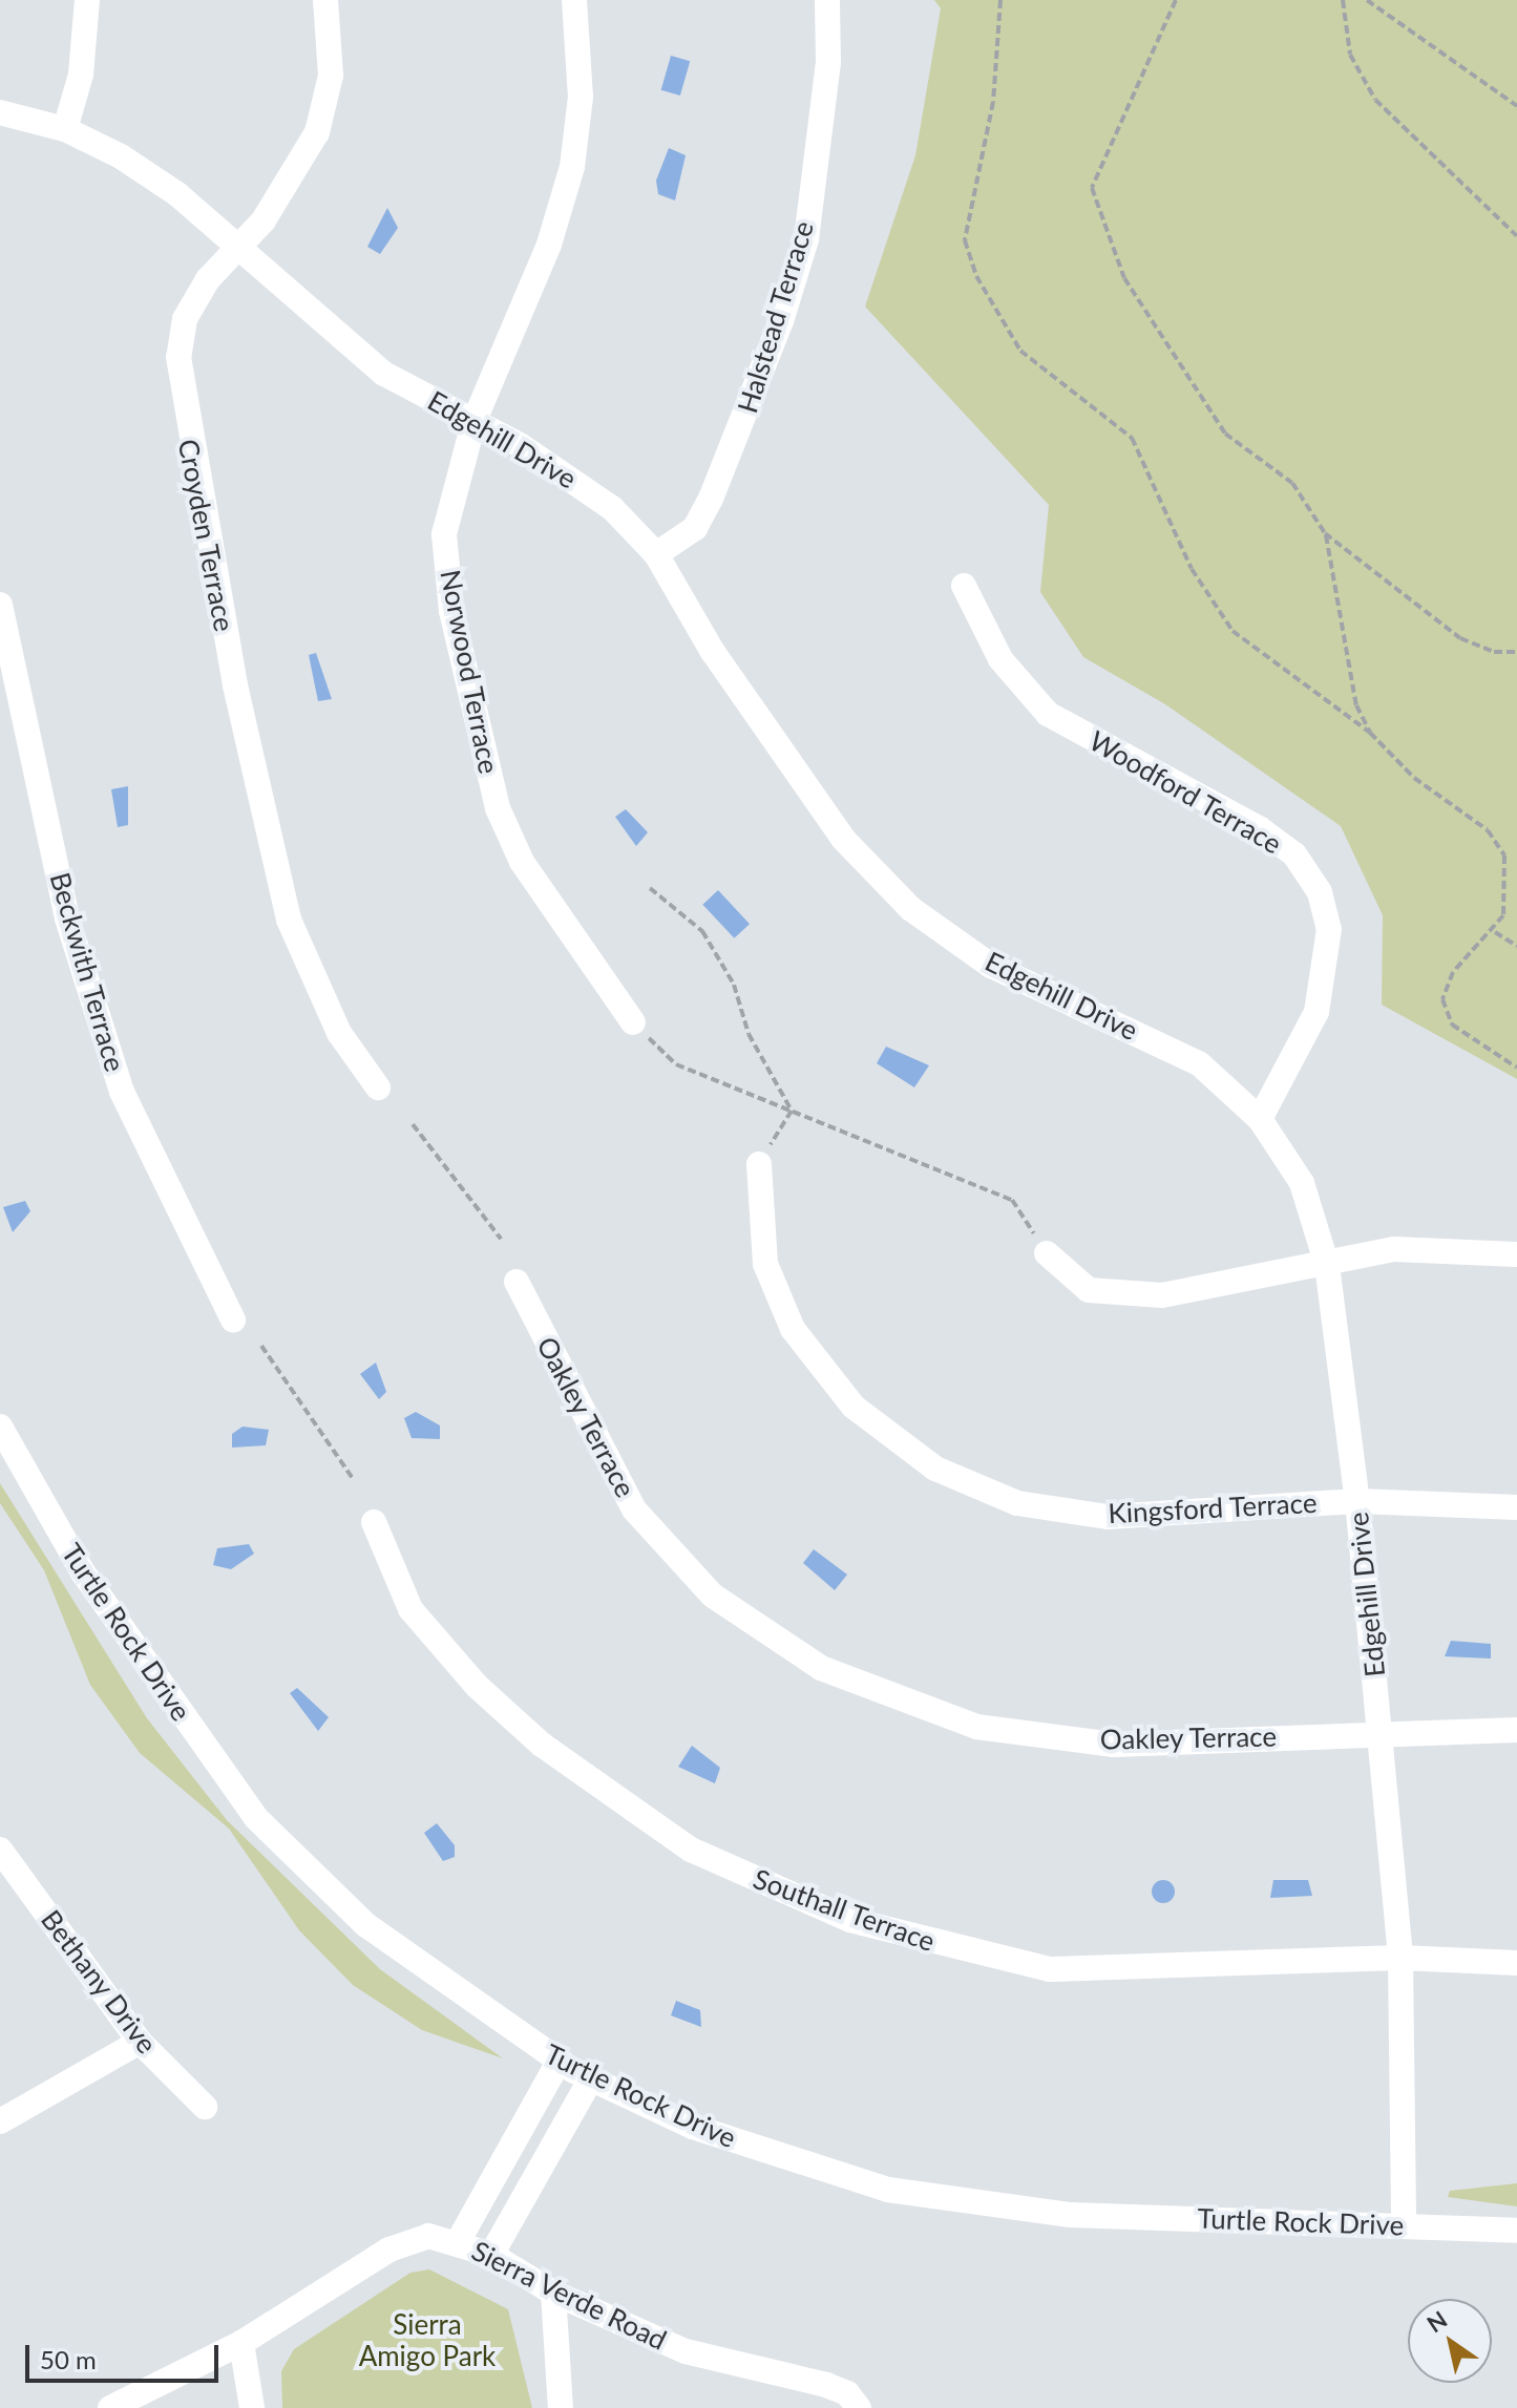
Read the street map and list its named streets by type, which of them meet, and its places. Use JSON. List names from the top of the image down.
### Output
{
  "streets": {
    "street": [
      "Halstead Terrace",
      "Edgehill Drive",
      "Croyden Terrace",
      "Norwood Terrace",
      "Woodford Terrace",
      "Beckwith Terrace",
      "Oakley Terrace",
      "Kingsford Terrace",
      "Turtle Rock Drive",
      "Southall Terrace",
      "Bethany Drive",
      "Sierra Verde Road"
    ]
  },
  "crossings": [
    ["Halstead Terrace", "Edgehill Drive"],
    ["Edgehill Drive", "Croyden Terrace"],
    ["Edgehill Drive", "Norwood Terrace"],
    ["Edgehill Drive", "Woodford Terrace"],
    ["Edgehill Drive", "Oakley Terrace"],
    ["Edgehill Drive", "Kingsford Terrace"],
    ["Edgehill Drive", "Turtle Rock Drive"],
    ["Edgehill Drive", "Southall Terrace"]
  ],
  "parks": ["Sierra Amigo Park"],
  "scale_bar": "50 m",
  "north": "top left"
}
